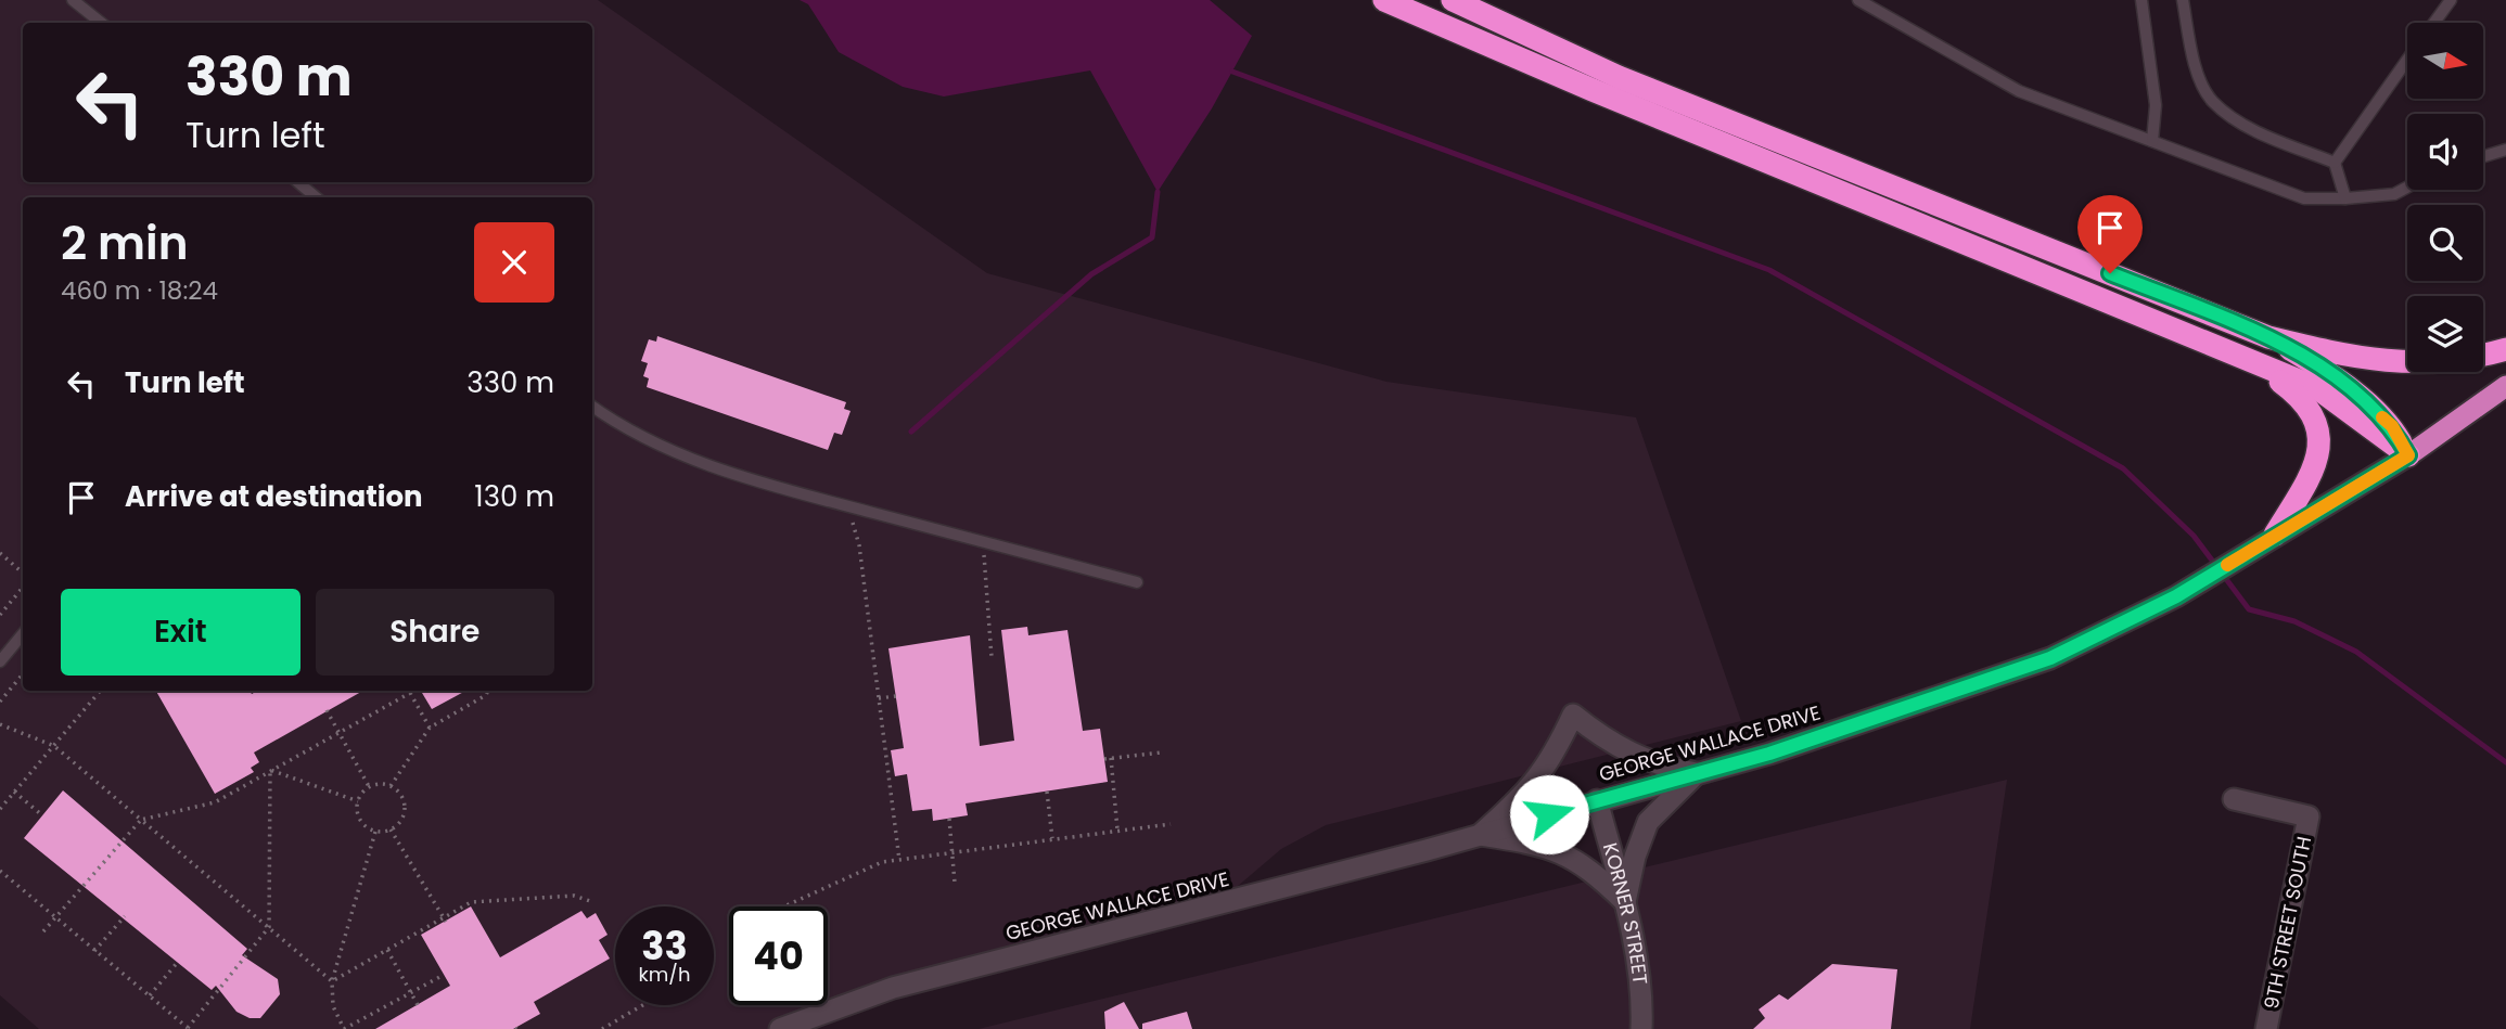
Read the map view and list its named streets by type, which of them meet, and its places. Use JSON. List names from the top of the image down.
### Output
{
  "streets": {
    "highway": ["GEORGE WALLACE DRIVE"],
    "street": ["KORNER STREET", "9TH STREET SOUTH"]
  },
  "crossings": [
    ["GEORGE WALLACE DRIVE", "KORNER STREET"]
  ],
  "north": "right",
  "page": {
    "turn": ["330 m", "Turn left"],
    "heading": ["2 min", "460 m · 18:24"],
    "list": [
      {
        "name": "Turn left",
        "value": "330 m"
      },
      {
        "name": "Arrive at destination",
        "value": "130 m"
      }
    ],
    "buttons": ["Exit", "Share"],
    "speed": "33 km/h",
    "limit": "40"
  }
}
